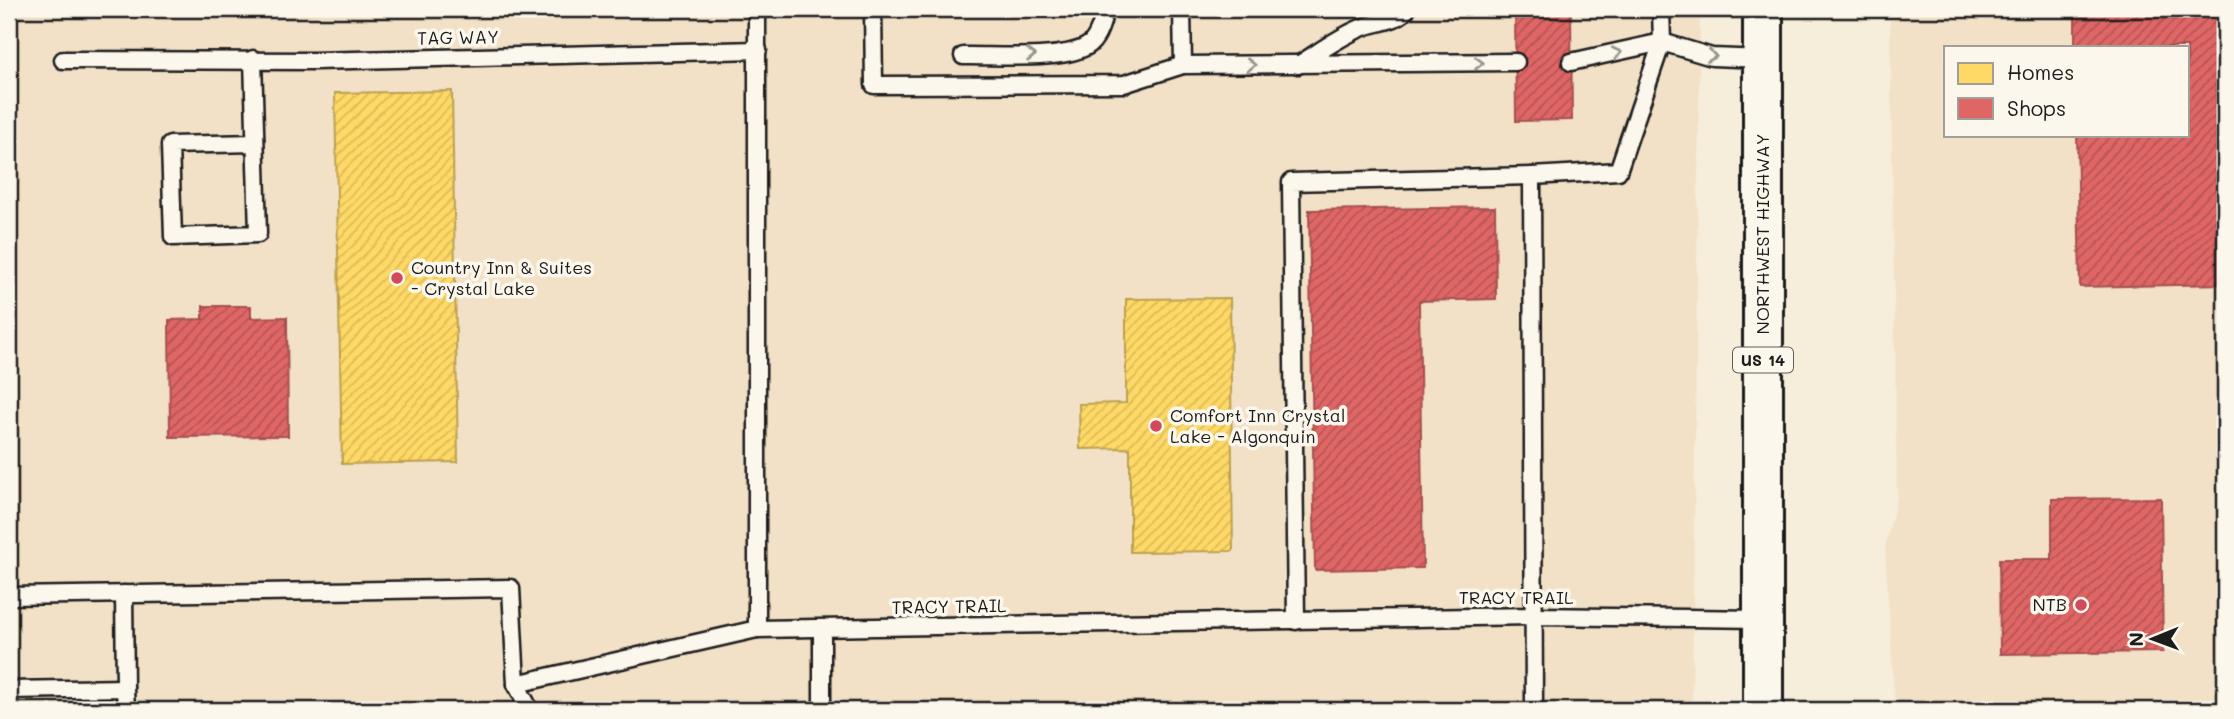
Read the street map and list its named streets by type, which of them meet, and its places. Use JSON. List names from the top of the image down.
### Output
{
  "streets": {
    "main road": ["NORTHWEST HIGHWAY", "US 14"],
    "lane": ["TAG WAY", "TRACY TRAIL"]
  },
  "crossings": [
    ["NORTHWEST HIGHWAY", "TRACY TRAIL"]
  ],
  "places": ["Country Inn & Suites - Crystal Lake", "Comfort Inn Crystal Lake - Algonquin", "NTB"],
  "legend": ["Homes", "Shops"],
  "north": "left"
}
